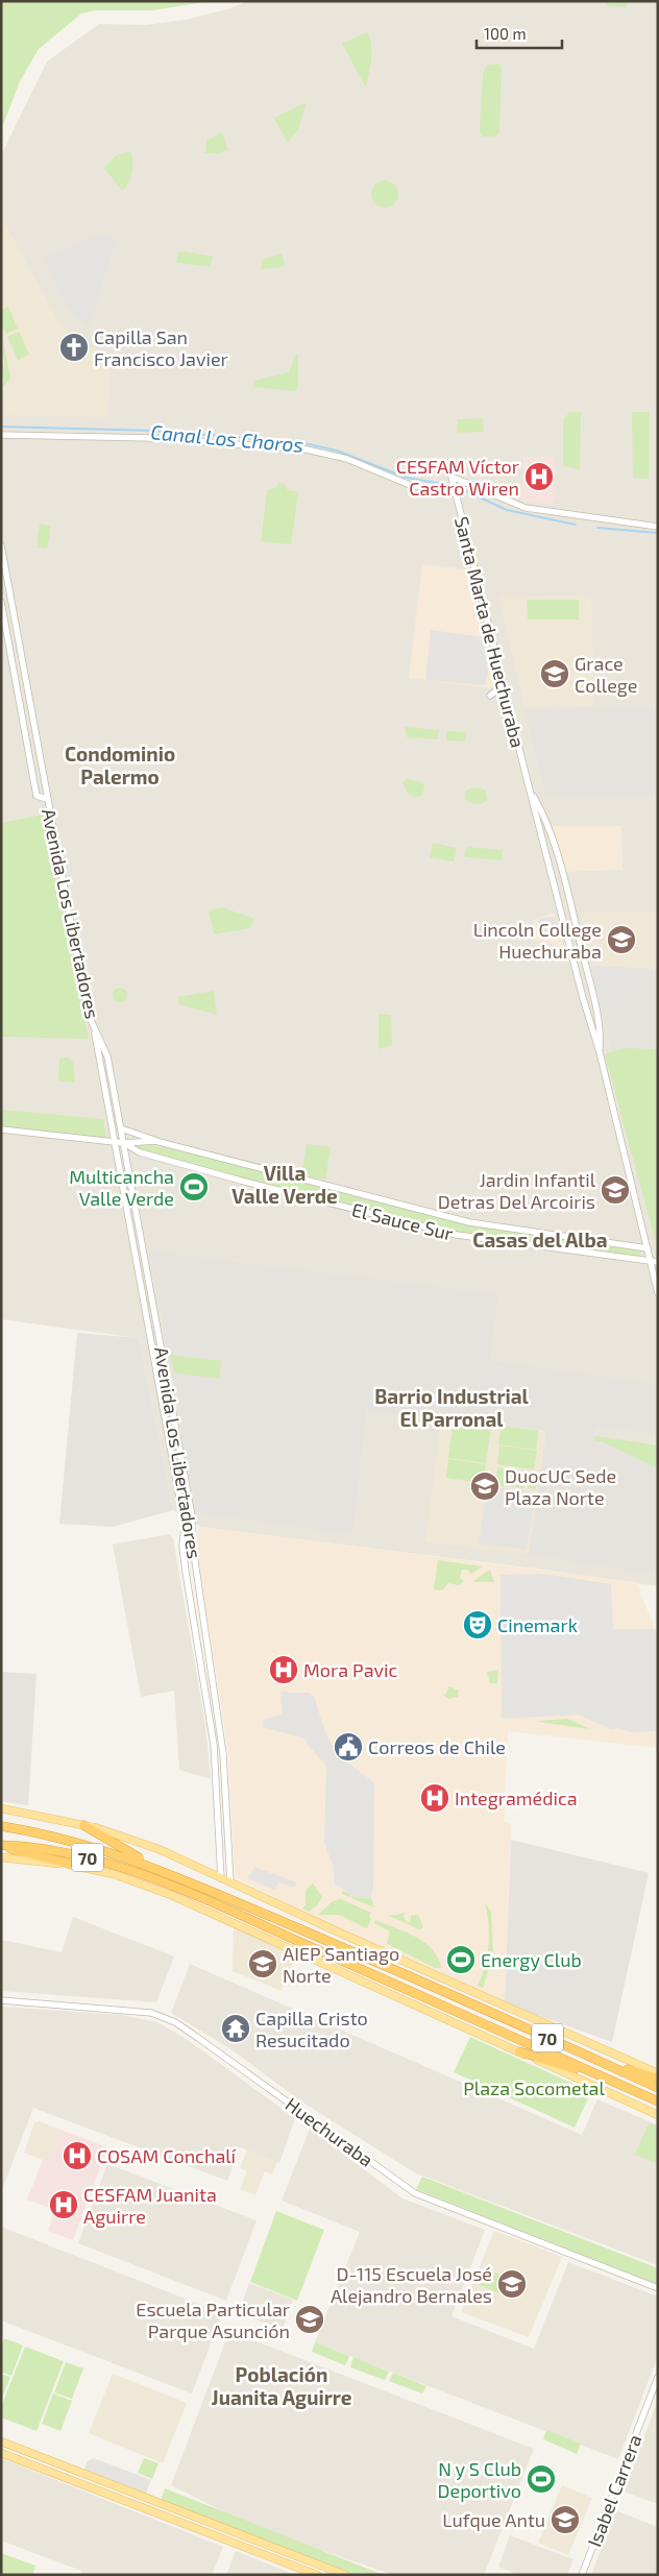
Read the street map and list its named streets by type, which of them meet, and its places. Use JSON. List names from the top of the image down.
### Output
{
  "streets": {
    "highway": ["70"],
    "street": [
      "Santa Marta de Huechuraba",
      "Avenida Los Libertadores",
      "El Sauce Sur",
      "Huechuraba",
      "Isabel Carrera"
    ]
  },
  "crossings": [
    ["Santa Marta de Huechuraba", "El Sauce Sur"],
    ["Avenida Los Libertadores", "El Sauce Sur"]
  ],
  "districts": [
    "Condominio Palermo",
    "Villa Valle Verde",
    "Casas del Alba",
    "Barrio Industrial El Parronal",
    "Población Juanita Aguirre"
  ],
  "water": ["Canal Los Choros"],
  "parks": ["Plaza Socometal"],
  "places": {
    "church": ["Capilla San Francisco Javier"],
    "hospital": [
      "CESFAM Víctor Castro Wiren",
      "Mora Pavic",
      "Integramédica",
      "COSAM Conchalí",
      "CESFAM Juanita Aguirre"
    ],
    "school or university": [
      "Grace College",
      "Lincoln College Huechuraba",
      "Jardin Infantil Detras Del Arcoiris",
      "DuocUC Sede Plaza Norte",
      "AIEP Santiago Norte",
      "D-115 Escuela José Alejandro Bernales",
      "Escuela Particular Parque Asunción",
      "Lufque Antu"
    ],
    "sports": ["Multicancha Valle Verde", "Energy Club", "N y S Club Deportivo"],
    "theatre": ["Cinemark"],
    "public building": ["Correos de Chile"],
    "temple": ["Capilla Cristo Resucitado"]
  },
  "scale_bar": "100 m"
}
